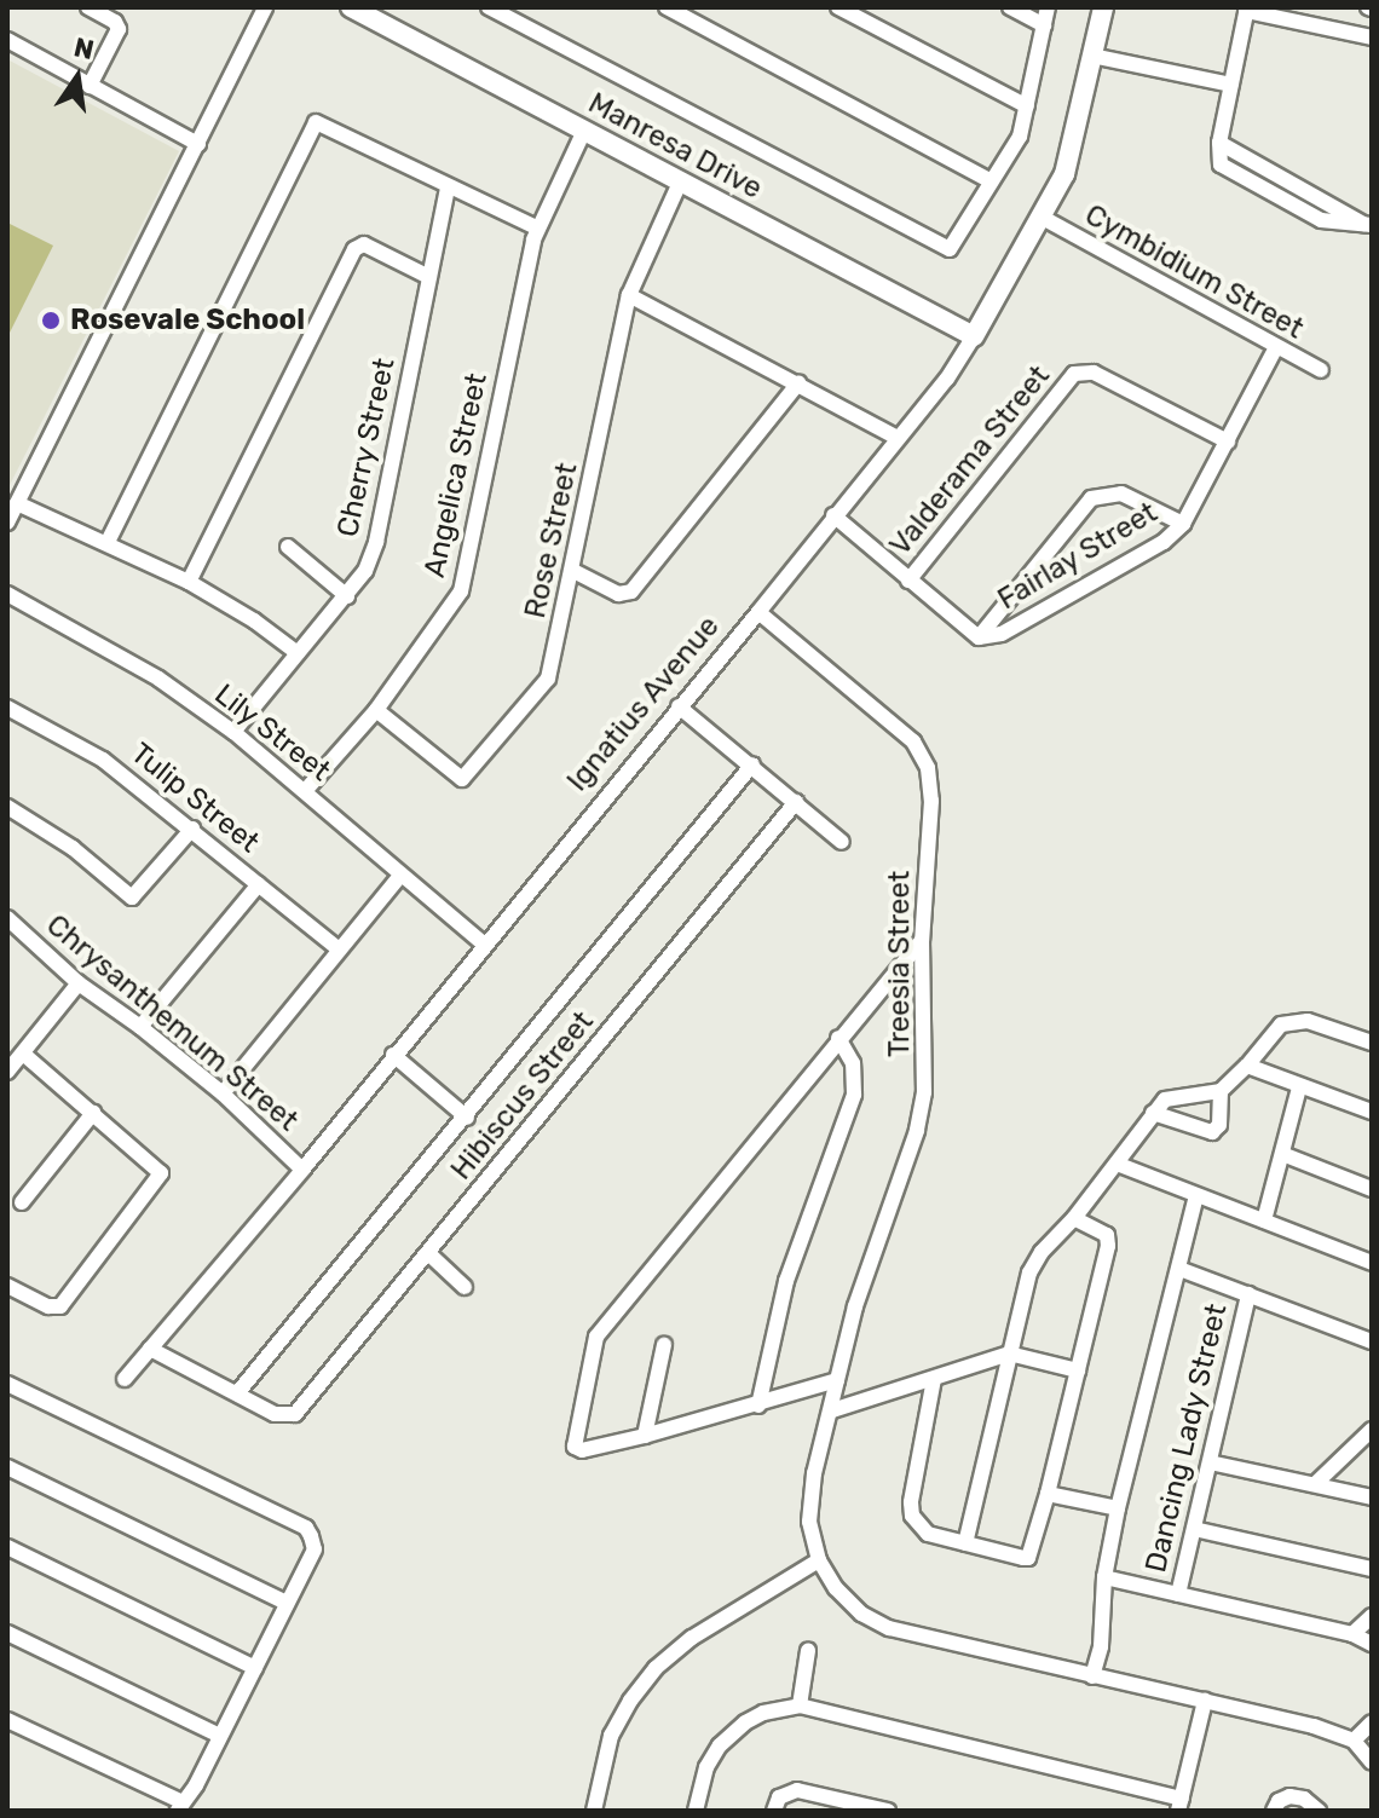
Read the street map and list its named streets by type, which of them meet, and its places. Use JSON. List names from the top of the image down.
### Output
{
  "streets": {
    "street": [
      "Manresa Drive",
      "Cymbidium Street",
      "Cherry Street",
      "Valderama Street",
      "Angelica Street",
      "Rose Street",
      "Fairlay Street",
      "Ignatius Avenue",
      "Lily Street",
      "Tulip Street",
      "Treesia Street",
      "Chrysanthemum Street",
      "Hibiscus Street",
      "Dancing Lady Street"
    ]
  },
  "crossings": [
    ["Manresa Drive", "Angelica Street"],
    ["Manresa Drive", "Rose Street"],
    ["Manresa Drive", "Ignatius Avenue"],
    ["Cymbidium Street", "Fairlay Street"],
    ["Cymbidium Street", "Ignatius Avenue"],
    ["Cherry Street", "Lily Street"],
    ["Valderama Street", "Fairlay Street"],
    ["Angelica Street", "Rose Street"],
    ["Angelica Street", "Lily Street"],
    ["Ignatius Avenue", "Lily Street"],
    ["Ignatius Avenue", "Treesia Street"],
    ["Ignatius Avenue", "Chrysanthemum Street"]
  ],
  "places": ["Rosevale School"],
  "north": "top"
}
